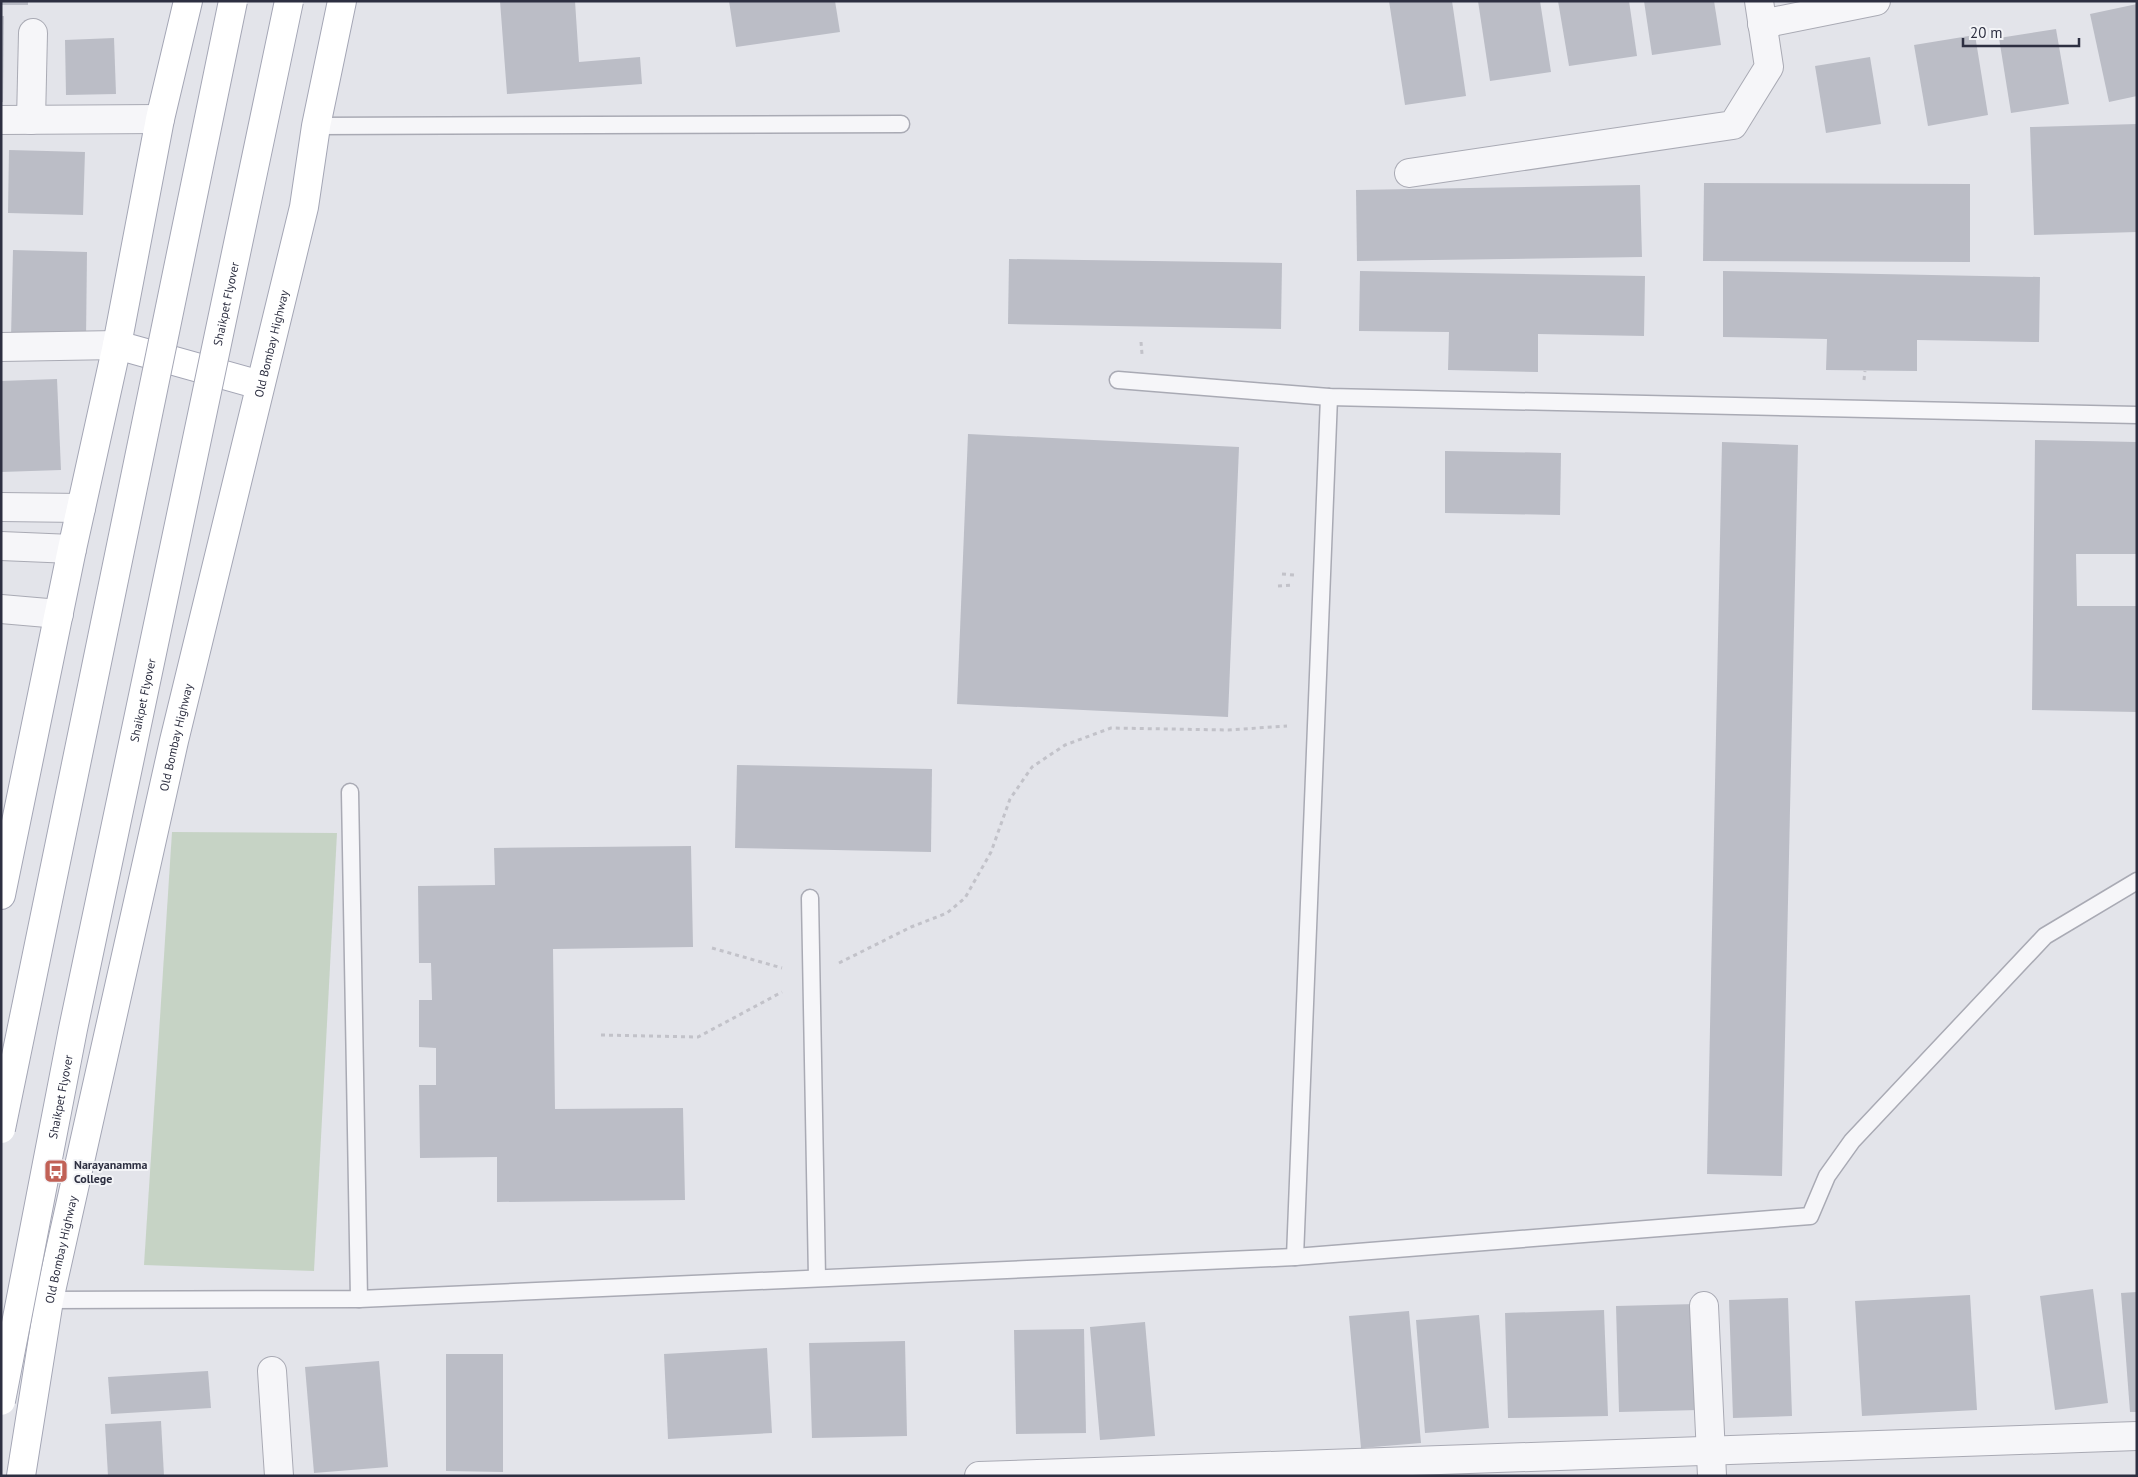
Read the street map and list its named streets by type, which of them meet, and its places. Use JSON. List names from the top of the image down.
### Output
{
  "streets": {
    "main road": ["Shaikpet Flyover", "Old Bombay Highway"]
  },
  "places": {
    "bus stop": ["Narayanamma College"]
  },
  "scale_bar": "20 m"
}
